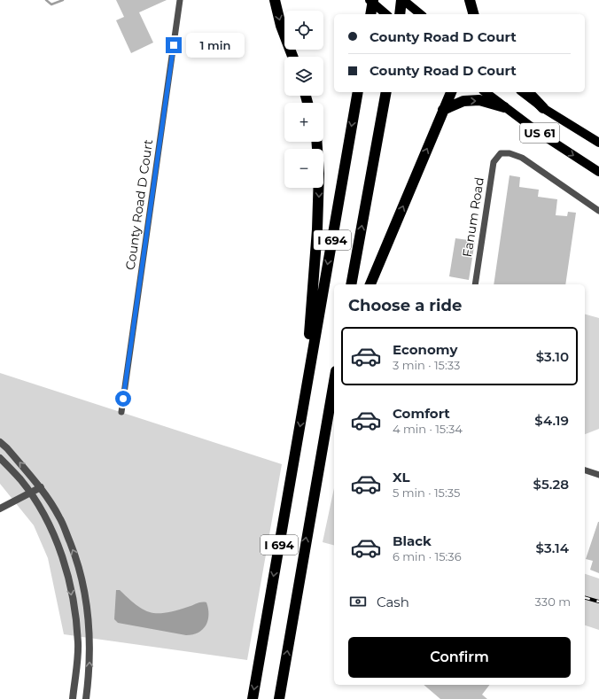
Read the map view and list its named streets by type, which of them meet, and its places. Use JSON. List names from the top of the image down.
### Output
{
  "streets": {
    "highway": ["I 694"],
    "main road": ["US 61"],
    "street": ["County Road D Court", "Fanum Road"]
  },
  "page": {
    "map_buttons": ["+", "−"],
    "banner": ["County Road D Court", "County Road D Court"],
    "bubble": "1 min",
    "heading": "Choose a ride",
    "list": [
      {
        "name": "Economy",
        "note": "3 min · 15:33",
        "value": "$3.10"
      },
      {
        "name": "Comfort",
        "note": "4 min · 15:34",
        "value": "$4.19"
      },
      {
        "name": "XL",
        "note": "5 min · 15:35",
        "value": "$5.28"
      },
      {
        "name": "Black",
        "note": "6 min · 15:36",
        "value": "$3.14"
      }
    ],
    "pay": ["Cash", "330 m"],
    "buttons": "Confirm"
  }
}
